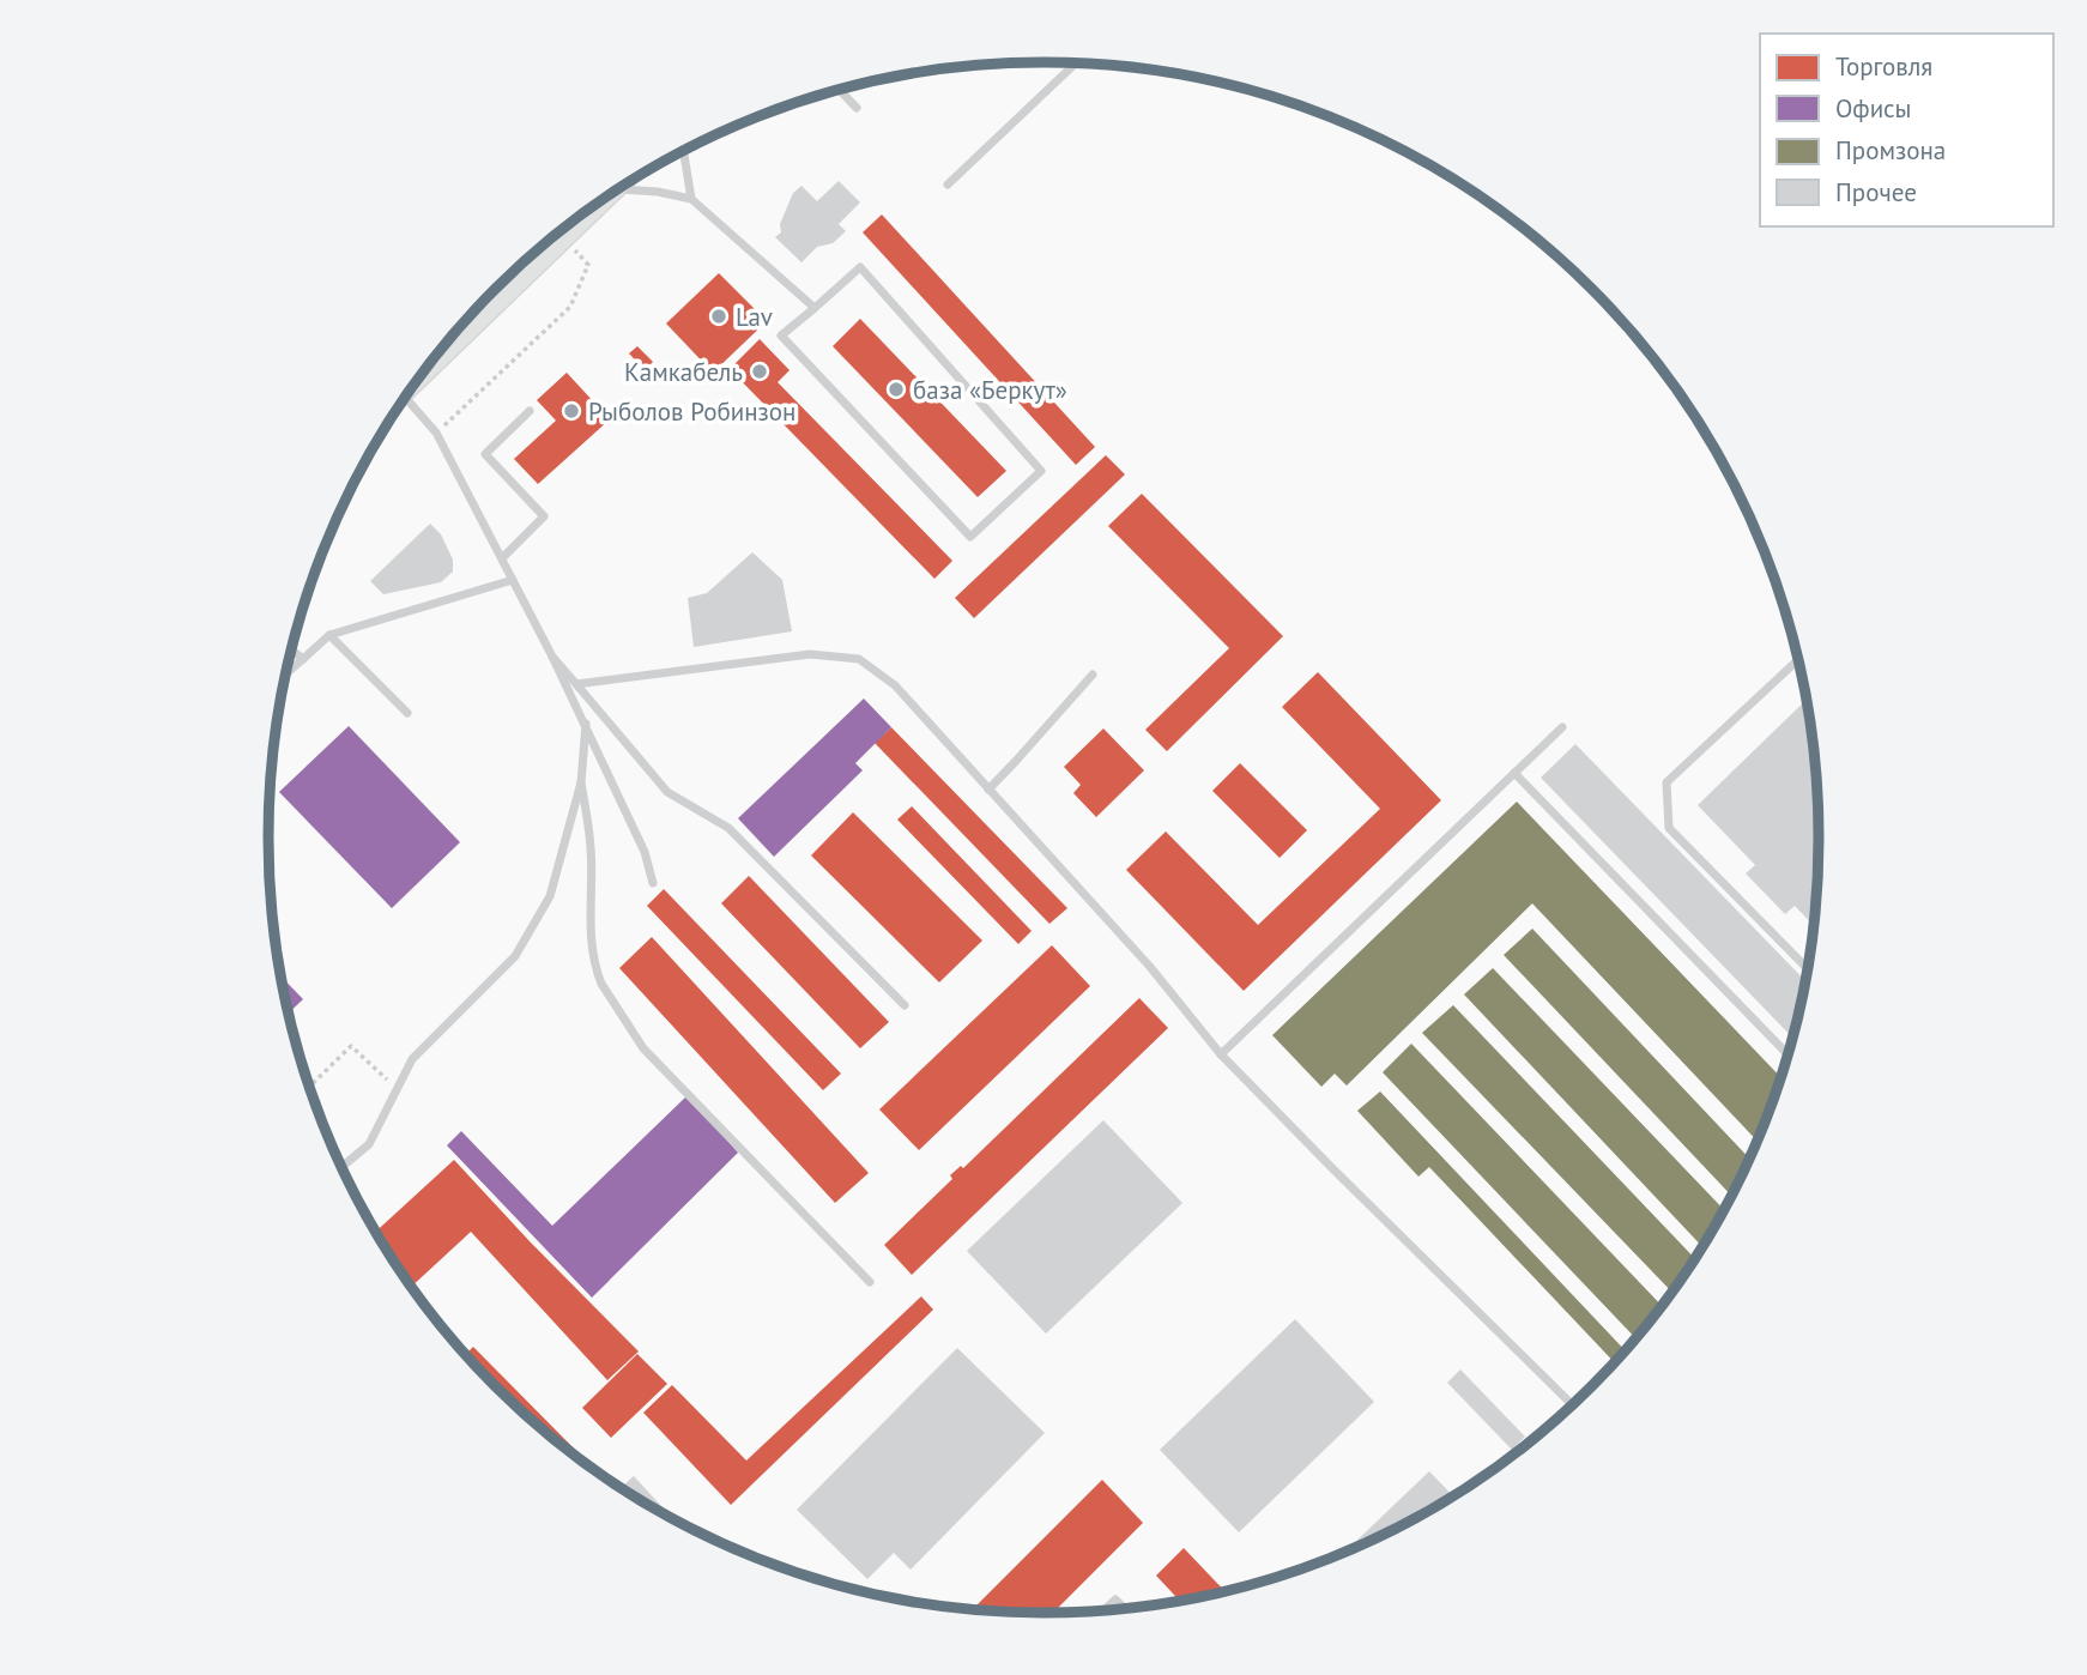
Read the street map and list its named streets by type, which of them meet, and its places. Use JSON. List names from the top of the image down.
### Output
{
  "places": [
    "Lav",
    "Камкабель",
    "база «Беркут»",
    "Рыболов Робинзон"
  ],
  "legend": [
    "Торговля",
    "Офисы",
    "Промзона",
    "Прочее"
  ]
}
